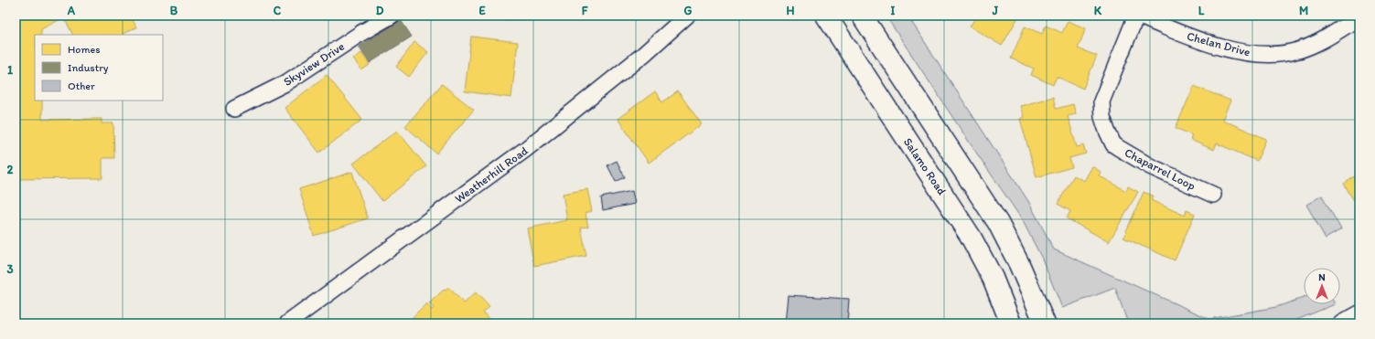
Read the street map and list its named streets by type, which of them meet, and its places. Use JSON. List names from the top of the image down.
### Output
{
  "streets": {
    "main road": ["Salamo Road"],
    "street": [
      "Chelan Drive",
      "Skyview Drive",
      "Chaparrel Loop",
      "Weatherhill Road"
    ]
  },
  "crossings": [
    ["Chelan Drive", "Chaparrel Loop"]
  ],
  "legend": ["Homes", "Industry", "Other"],
  "north": "top",
  "grid": {
    "columns": [
      "A",
      "B",
      "C",
      "D",
      "E",
      "F",
      "G",
      "H",
      "I",
      "J",
      "K",
      "L",
      "M"
    ],
    "rows": ["1", "2", "3"]
  }
}
